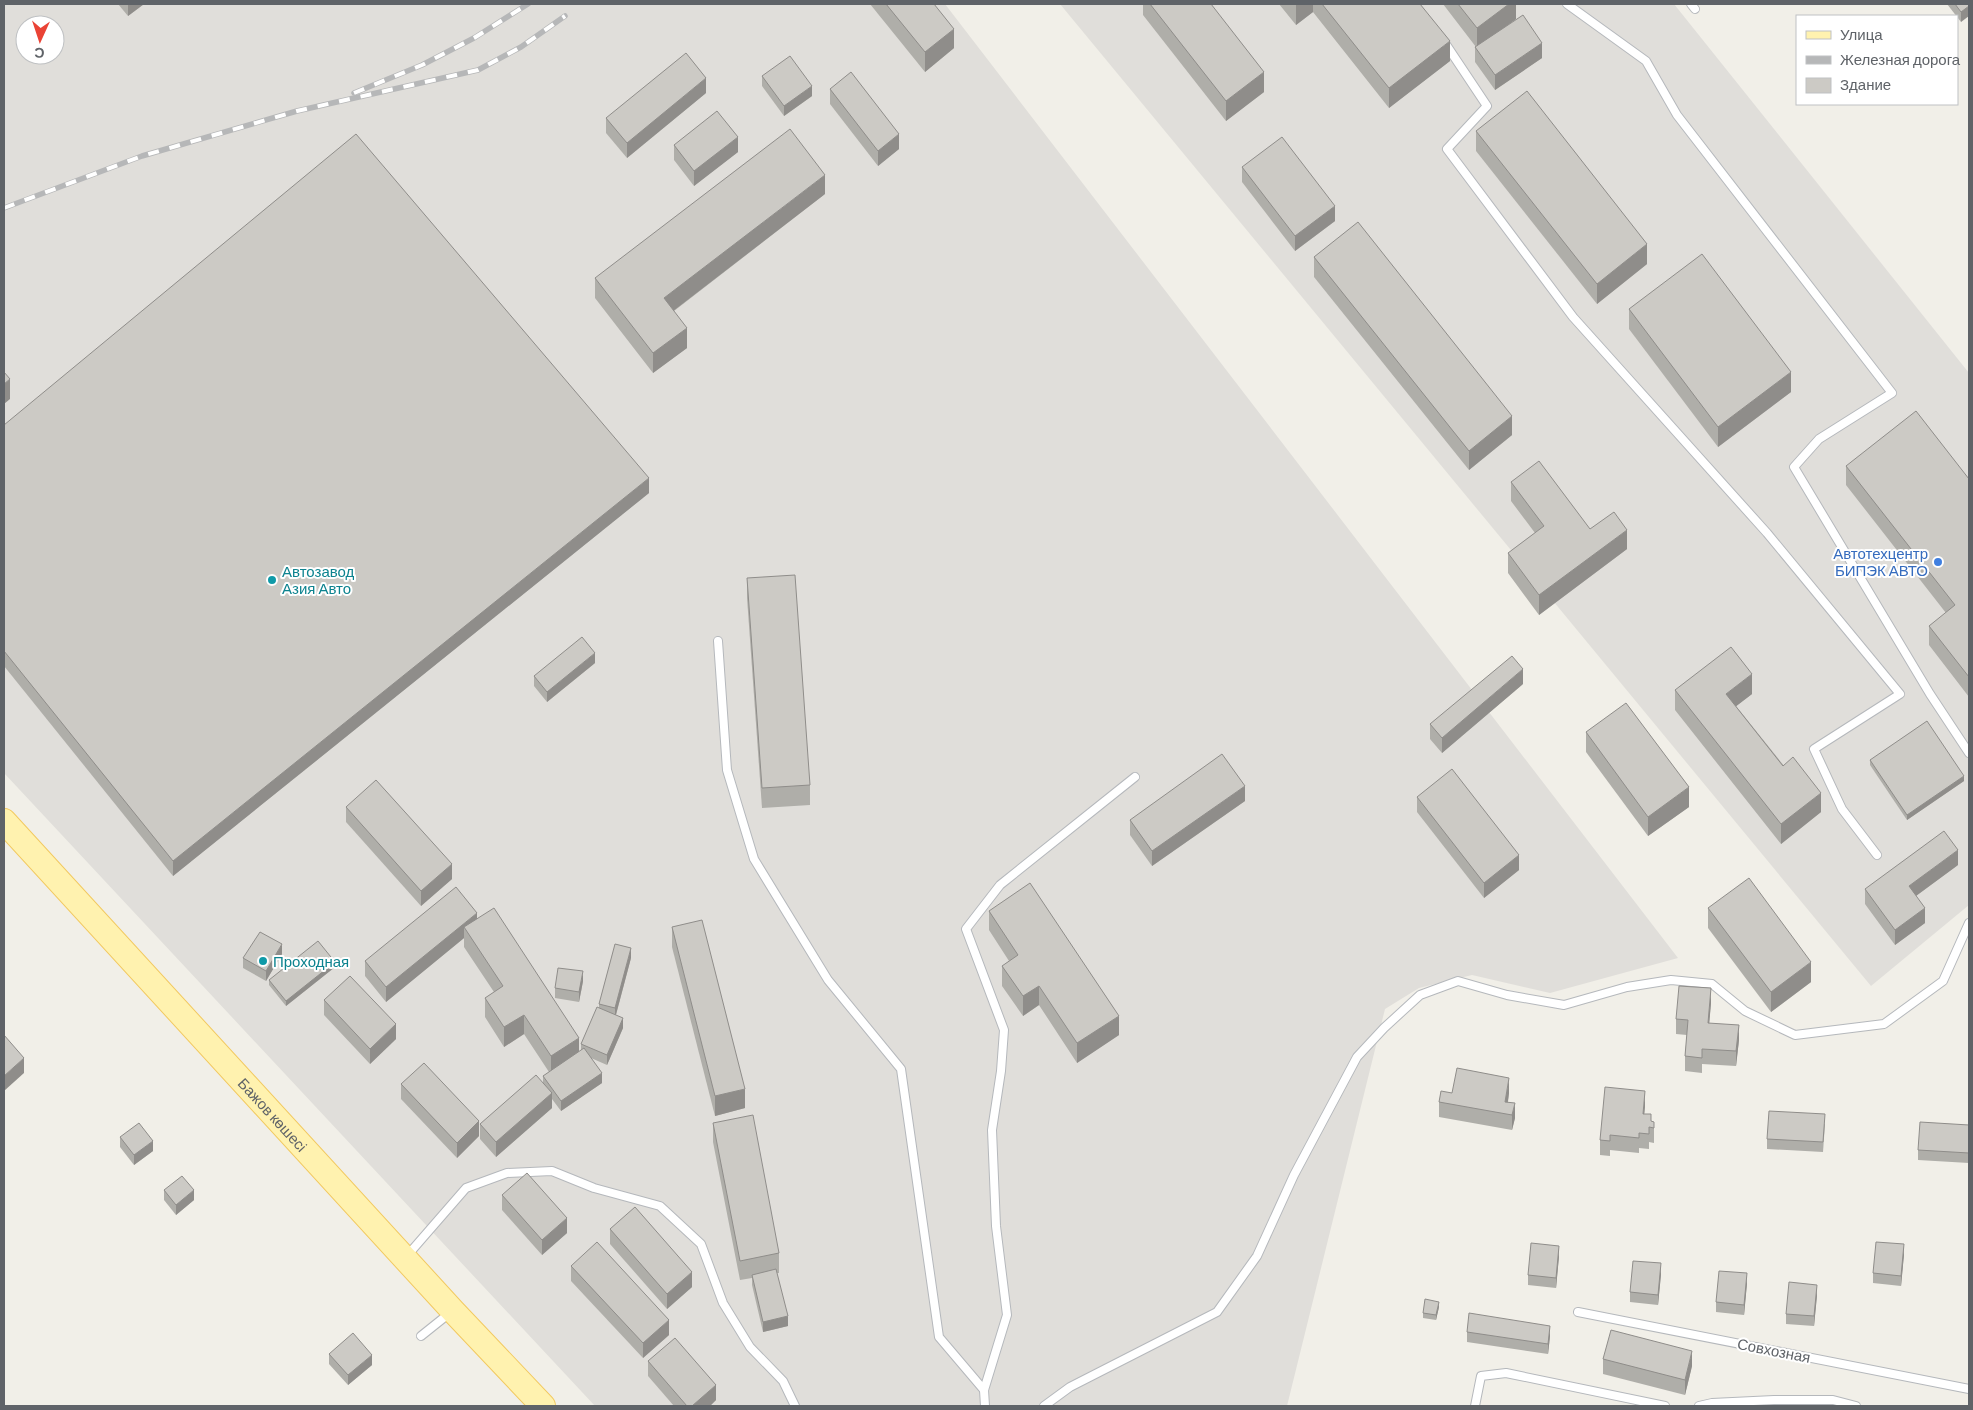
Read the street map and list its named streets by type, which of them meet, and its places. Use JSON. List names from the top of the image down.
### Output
{
  "streets": {
    "main road": ["Бажов көшесі"],
    "lane": ["Совхозная"]
  },
  "places": ["Автотехцентр БИПЭК АВТО", "Автозавод Азия Авто", "Проходная"],
  "legend": ["Улица", "Железная дорога", "Здание"],
  "north": "bottom"
}
